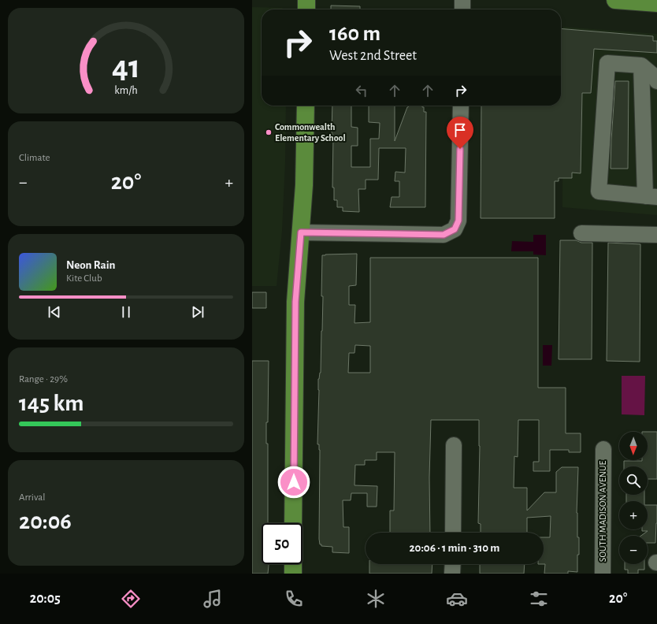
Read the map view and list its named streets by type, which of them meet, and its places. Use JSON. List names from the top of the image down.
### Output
{
  "streets": {
    "street": ["SOUTH MADISON AVENUE"]
  },
  "places": ["Commonwealth Elementary School"],
  "north": "bottom",
  "page": {
    "turn": ["160 m", "West 2nd Street"],
    "tile": [
      "Climate",
      ["Range · 29%", "145 km"],
      ["Arrival", "20:06"]
    ],
    "heat": ["−", "20°", "+"],
    "song": ["Neon Rain", "Kite Club"],
    "map_buttons": ["+", "−"],
    "limit": "50",
    "trip": "20:06 · 1 min · 310 m",
    "tabs": ["20:05", "20°"],
    "gauge": ["41", "km/h"]
  }
}
